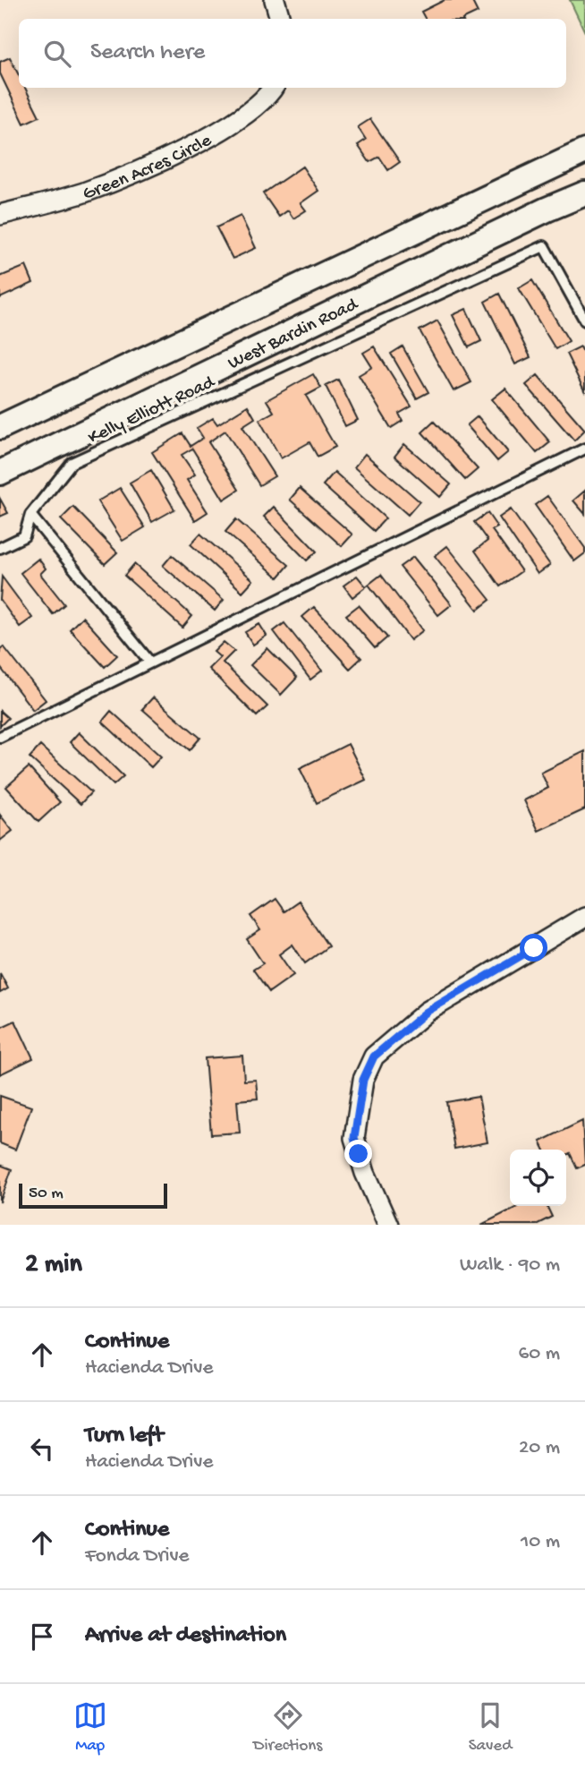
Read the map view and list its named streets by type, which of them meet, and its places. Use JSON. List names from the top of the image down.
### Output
{
  "streets": {
    "street": ["Green Acres Circle", "West Bardin Road"],
    "lane": ["Kelly Elliott Road"]
  },
  "scale_bar": "50 m",
  "page": {
    "search": "Search here",
    "scale": "50 m",
    "heading": ["2 min", "Walk · 90 m"],
    "list": [
      ["Continue", "Hacienda Drive", "60 m"],
      ["Turn left", "Hacienda Drive", "20 m"],
      ["Continue", "Fonda Drive", "10 m"],
      "Arrive at destination"
    ],
    "nav": ["Map", "Directions", "Saved"]
  }
}
